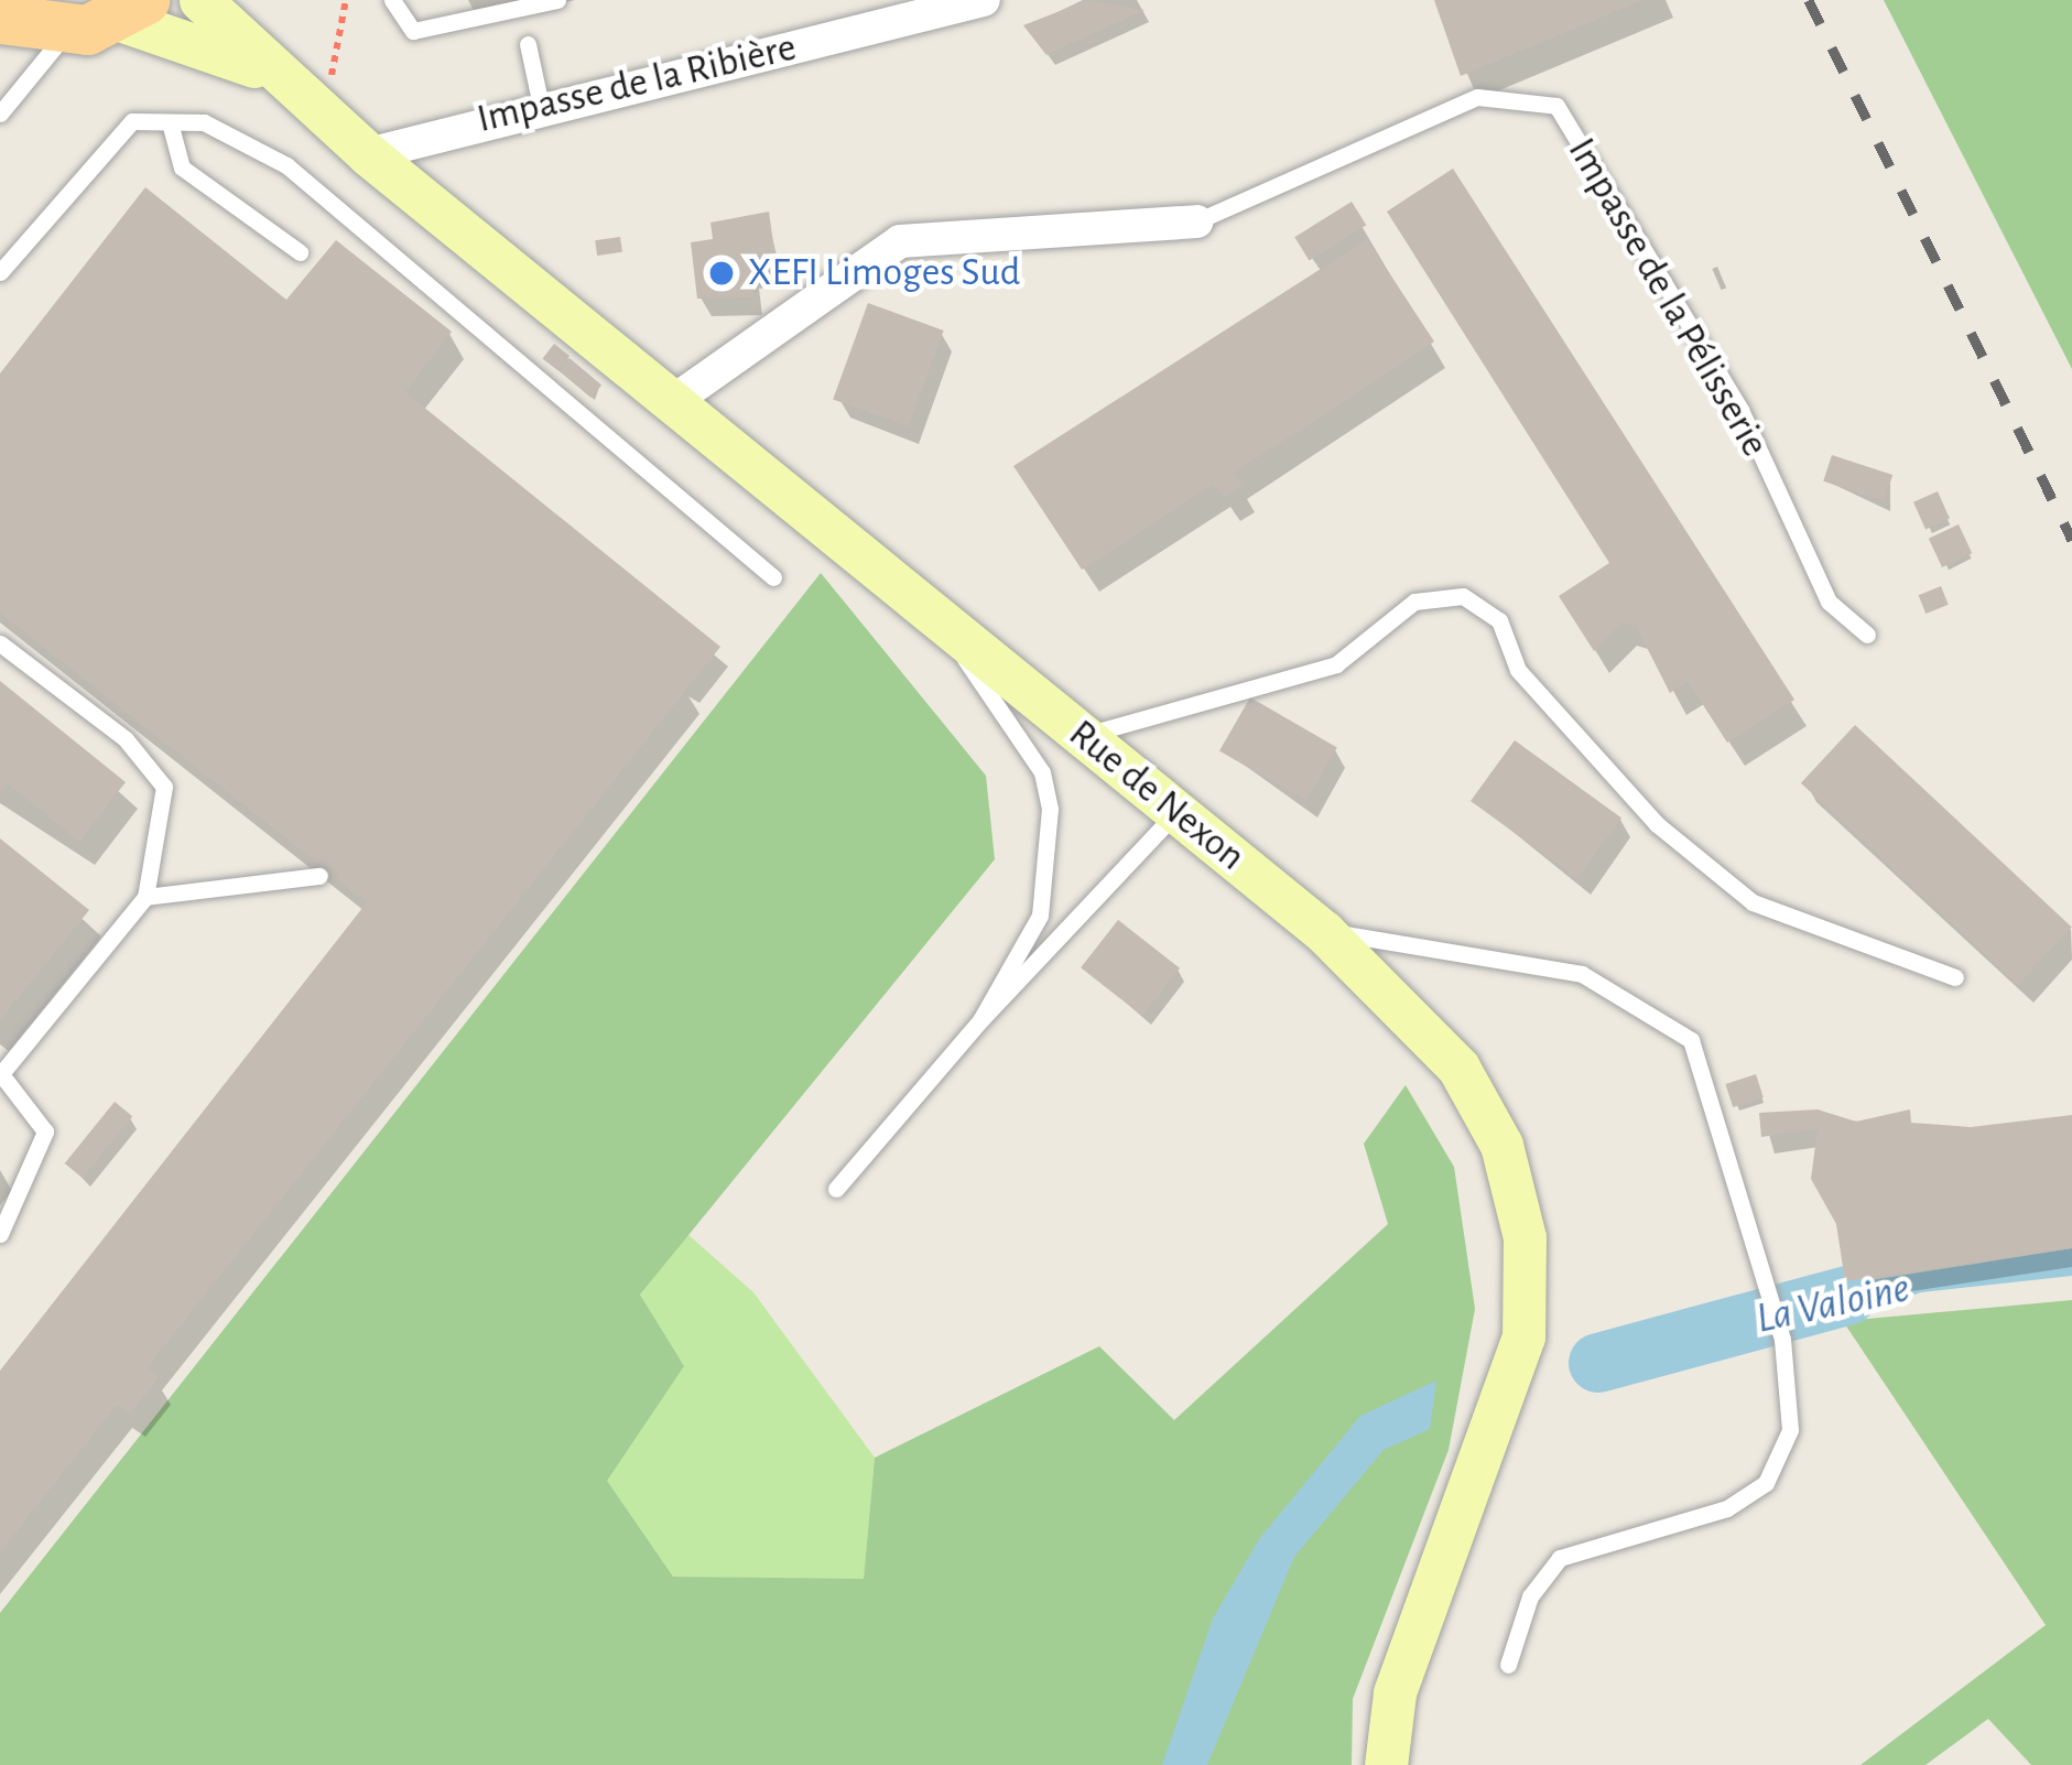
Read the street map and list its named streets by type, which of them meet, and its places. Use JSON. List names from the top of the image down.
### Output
{
  "streets": {
    "main road": ["Rue de Nexon"],
    "street": ["Impasse de la Ribière", "Impasse de la Pélisserie"]
  },
  "crossings": [
    ["Impasse de la Ribière", "Rue de Nexon"],
    ["Impasse de la Pélisserie", "Rue de Nexon"]
  ],
  "water": ["La Valoine"],
  "places": ["XEFI Limoges Sud"]
}
